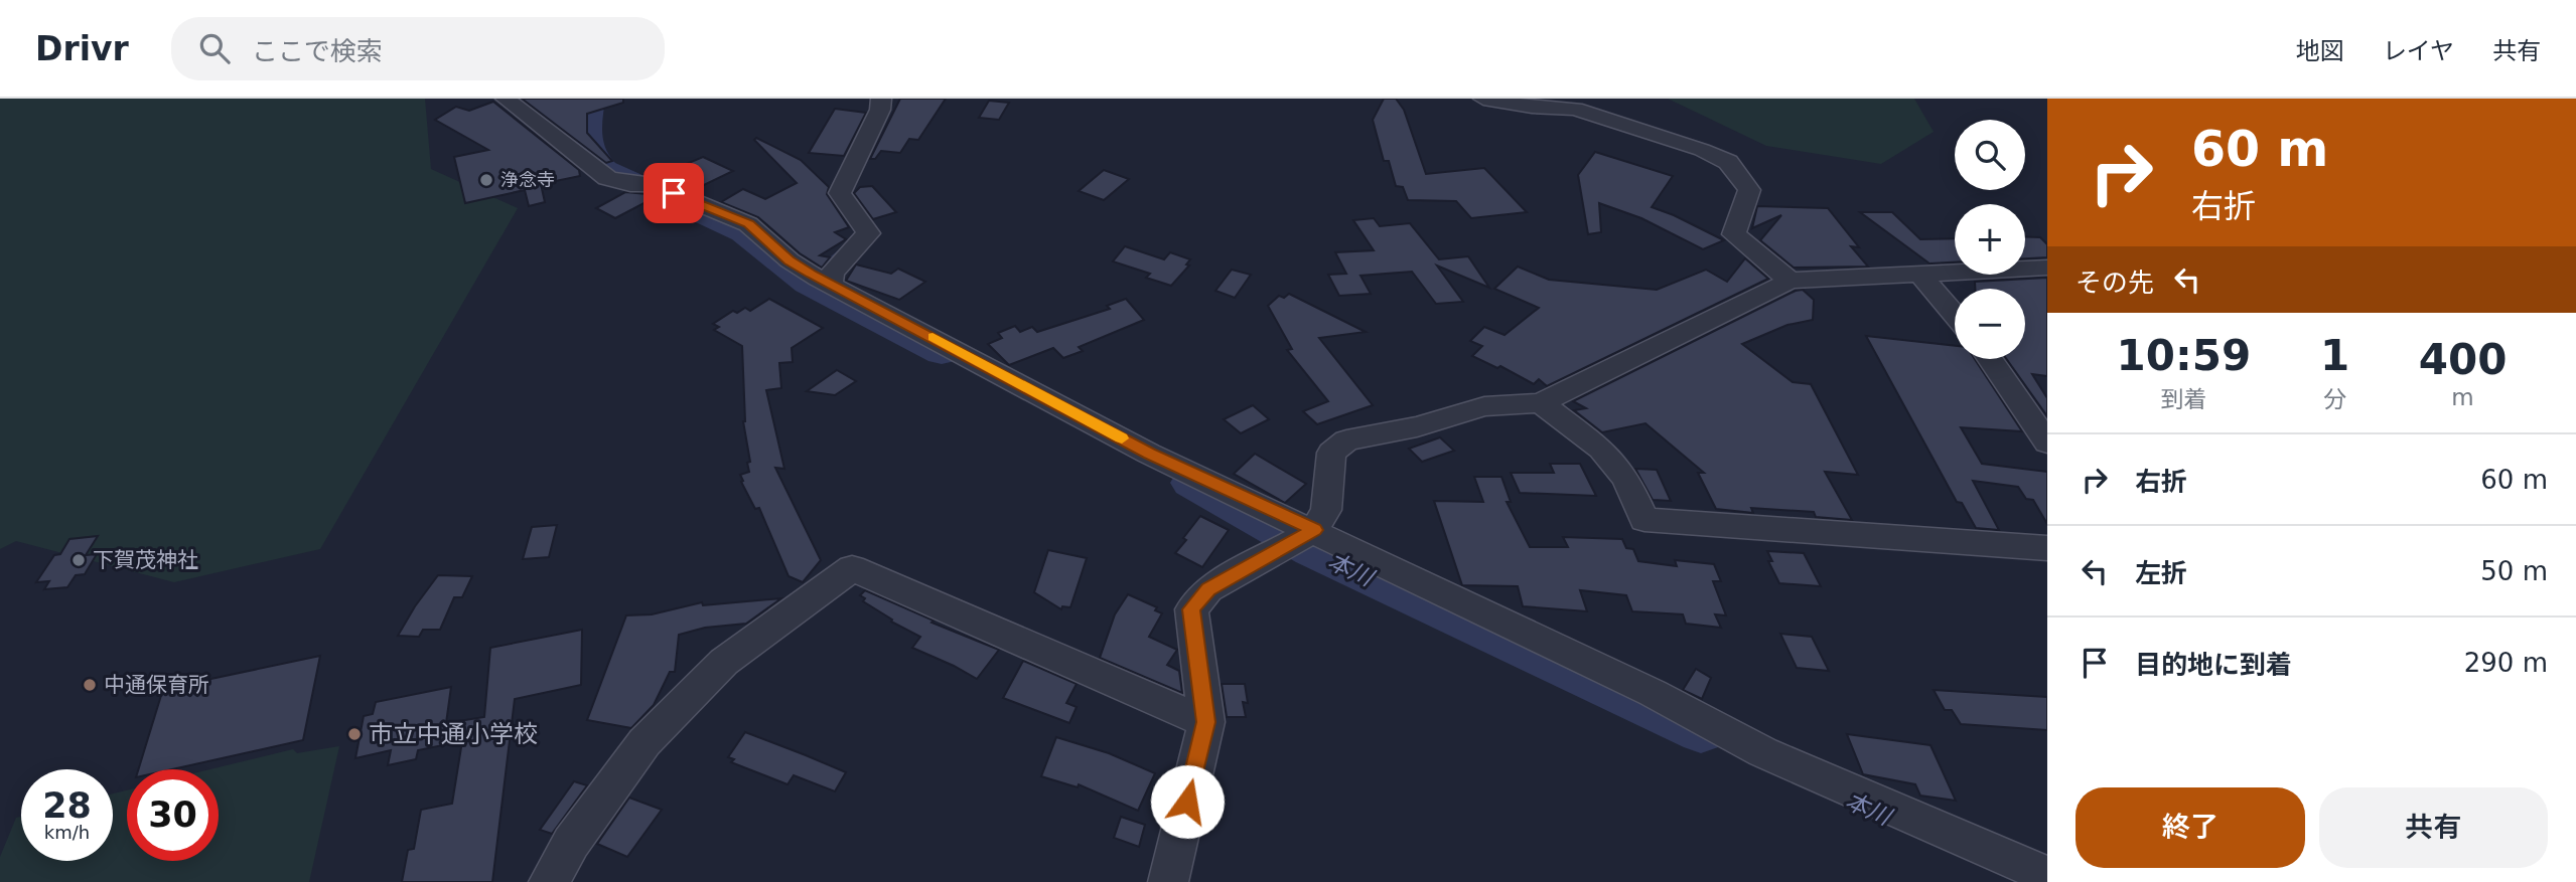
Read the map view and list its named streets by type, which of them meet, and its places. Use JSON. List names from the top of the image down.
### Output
{
  "water": ["本川"],
  "places": [
    "浄念寺",
    "下賀茂神社",
    "中通保育所",
    "市立中通小学校"
  ],
  "page": {
    "header": "Drivr",
    "search": "ここで検索",
    "nav": ["地図", "レイヤ", "共有"],
    "turn": ["60 m", "右折"],
    "map_buttons": ["+", "−"],
    "then": "その先",
    "eta": [
      "10:59",
      "到着",
      "1",
      "分",
      "400",
      "m"
    ],
    "list": [
      {
        "name": "右折",
        "value": "60 m"
      },
      {
        "name": "左折",
        "value": "50 m"
      },
      {
        "name": "目的地に到着",
        "value": "290 m"
      }
    ],
    "speed": "28 km/h",
    "limit": "30",
    "buttons": ["終了", "共有"]
  }
}
